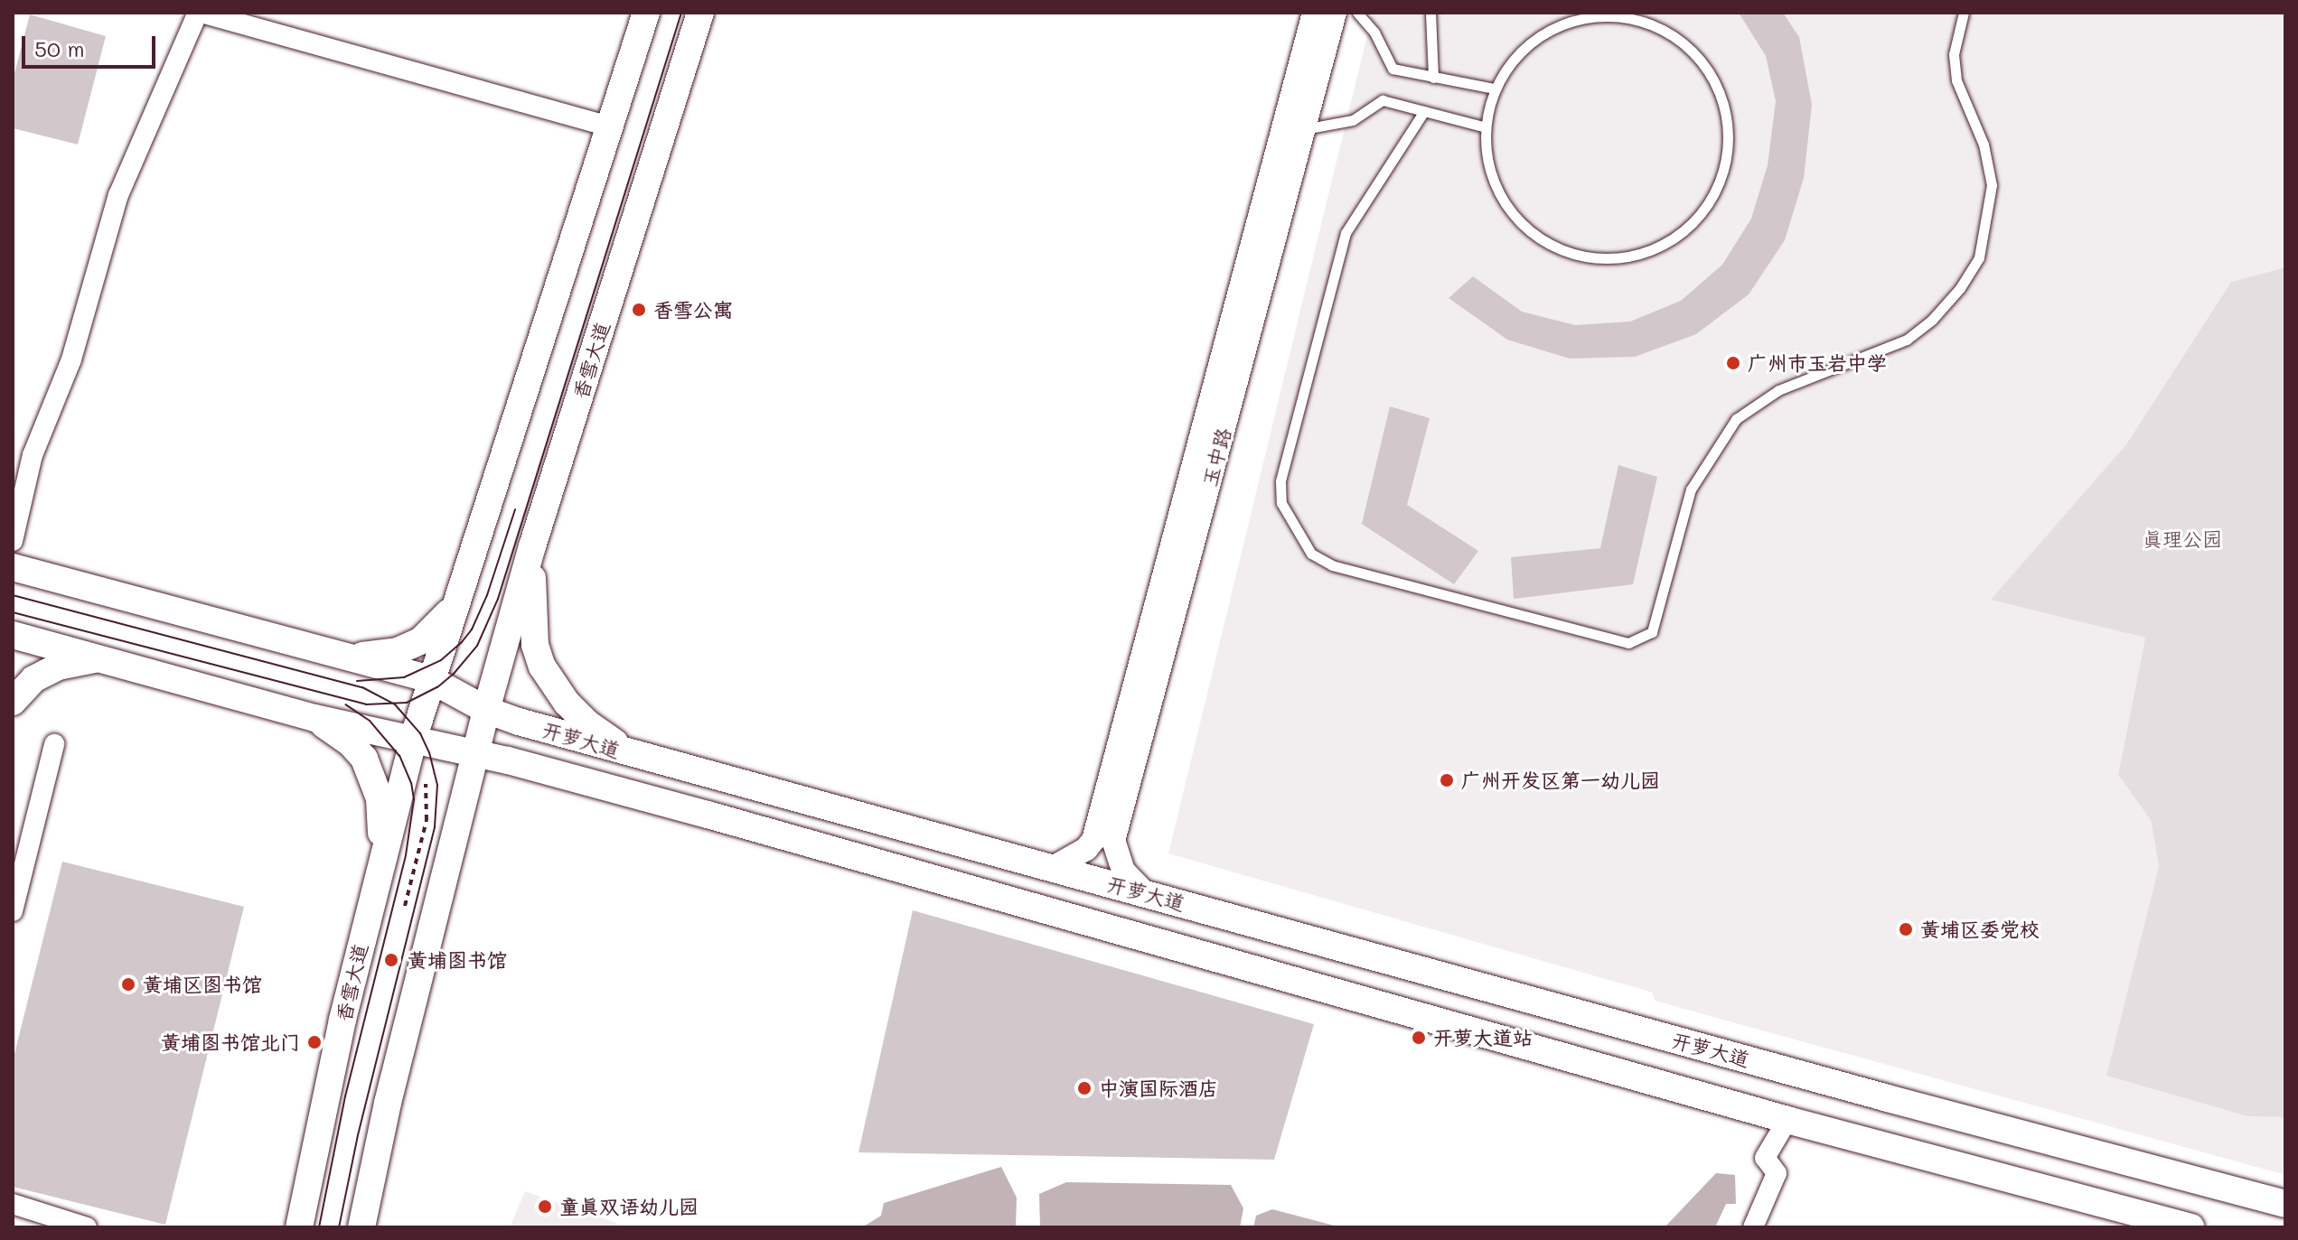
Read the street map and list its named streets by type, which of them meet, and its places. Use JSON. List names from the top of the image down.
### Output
{
  "streets": {
    "main road": ["香雪大道", "开萝大道"],
    "street": ["玉中路"]
  },
  "crossings": [
    ["香雪大道", "开萝大道"],
    ["玉中路", "开萝大道"]
  ],
  "parks": ["真理公园"],
  "places": [
    "香雪公寓",
    "广州市玉岩中学",
    "广州开发区第一幼儿园",
    "黄埔区委党校",
    "黄埔图书馆",
    "黄埔区图书馆",
    "开萝大道站",
    "黄埔图书馆北门",
    "中演国际酒店",
    "童真双语幼儿园"
  ],
  "scale_bar": "50 m"
}
